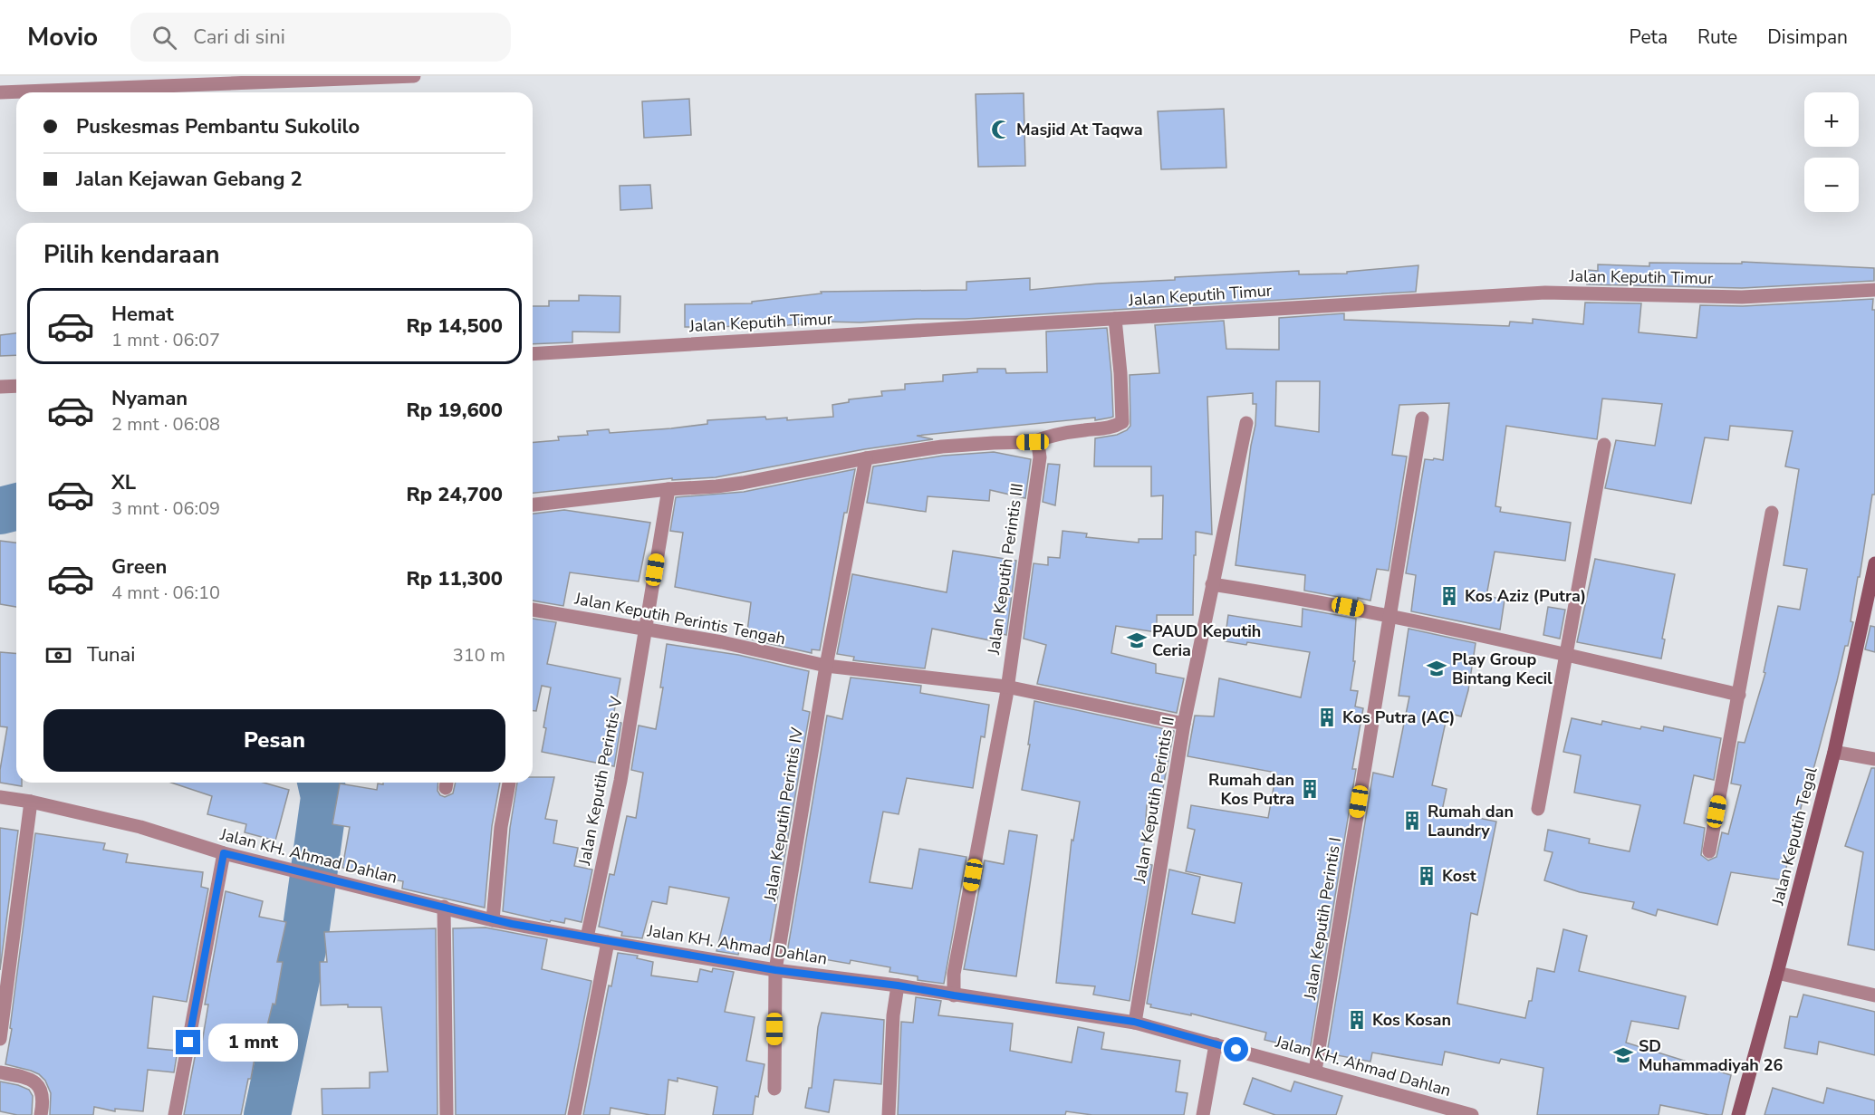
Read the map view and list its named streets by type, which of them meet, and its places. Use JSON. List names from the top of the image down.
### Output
{
  "streets": {
    "main road": ["Jalan Keputih Tegal"],
    "street": [
      "Jalan Keputih Timur",
      "Jalan Keputih Perintis III",
      "Jalan Keputih Perintis Tengah",
      "Jalan Keputih Perintis V",
      "Jalan Keputih Perintis II",
      "Jalan Keputih Perintis IV",
      "Jalan KH. Ahmad Dahlan",
      "Jalan Keputih Perintis I"
    ]
  },
  "crossings": [
    ["Jalan Keputih Perintis III", "Jalan KH. Ahmad Dahlan"],
    ["Jalan Keputih Perintis Tengah", "Jalan Keputih Perintis V"],
    ["Jalan Keputih Perintis Tengah", "Jalan Keputih Perintis IV"],
    ["Jalan Keputih Perintis V", "Jalan KH. Ahmad Dahlan"],
    ["Jalan Keputih Perintis II", "Jalan KH. Ahmad Dahlan"],
    ["Jalan Keputih Perintis IV", "Jalan KH. Ahmad Dahlan"],
    ["Jalan KH. Ahmad Dahlan", "Jalan Keputih Perintis I"]
  ],
  "places": {
    "mosque": ["Masjid At Taqwa"],
    "building": [
      "Kos Aziz (Putra)",
      "Kos Putra (AC)",
      "Rumah dan Kos Putra",
      "Rumah dan Laundry",
      "Kost",
      "Kos Kosan"
    ],
    "school or university": ["PAUD Keputih Ceria", "Play Group Bintang Kecil", "SD Muhammadiyah 26"]
  },
  "page": {
    "header": "Movio",
    "search": "Cari di sini",
    "nav": ["Peta", "Rute", "Disimpan"],
    "map_buttons": ["+", "−"],
    "banner": ["Puskesmas Pembantu Sukolilo", "Jalan Kejawan Gebang 2"],
    "heading": "Pilih kendaraan",
    "list": [
      {
        "name": "Hemat",
        "note": "1 mnt · 06:07",
        "value": "Rp 14,500"
      },
      {
        "name": "Nyaman",
        "note": "2 mnt · 06:08",
        "value": "Rp 19,600"
      },
      {
        "name": "XL",
        "note": "3 mnt · 06:09",
        "value": "Rp 24,700"
      },
      {
        "name": "Green",
        "note": "4 mnt · 06:10",
        "value": "Rp 11,300"
      }
    ],
    "pay": ["Tunai", "310 m"],
    "buttons": "Pesan",
    "bubble": "1 mnt"
  }
}
